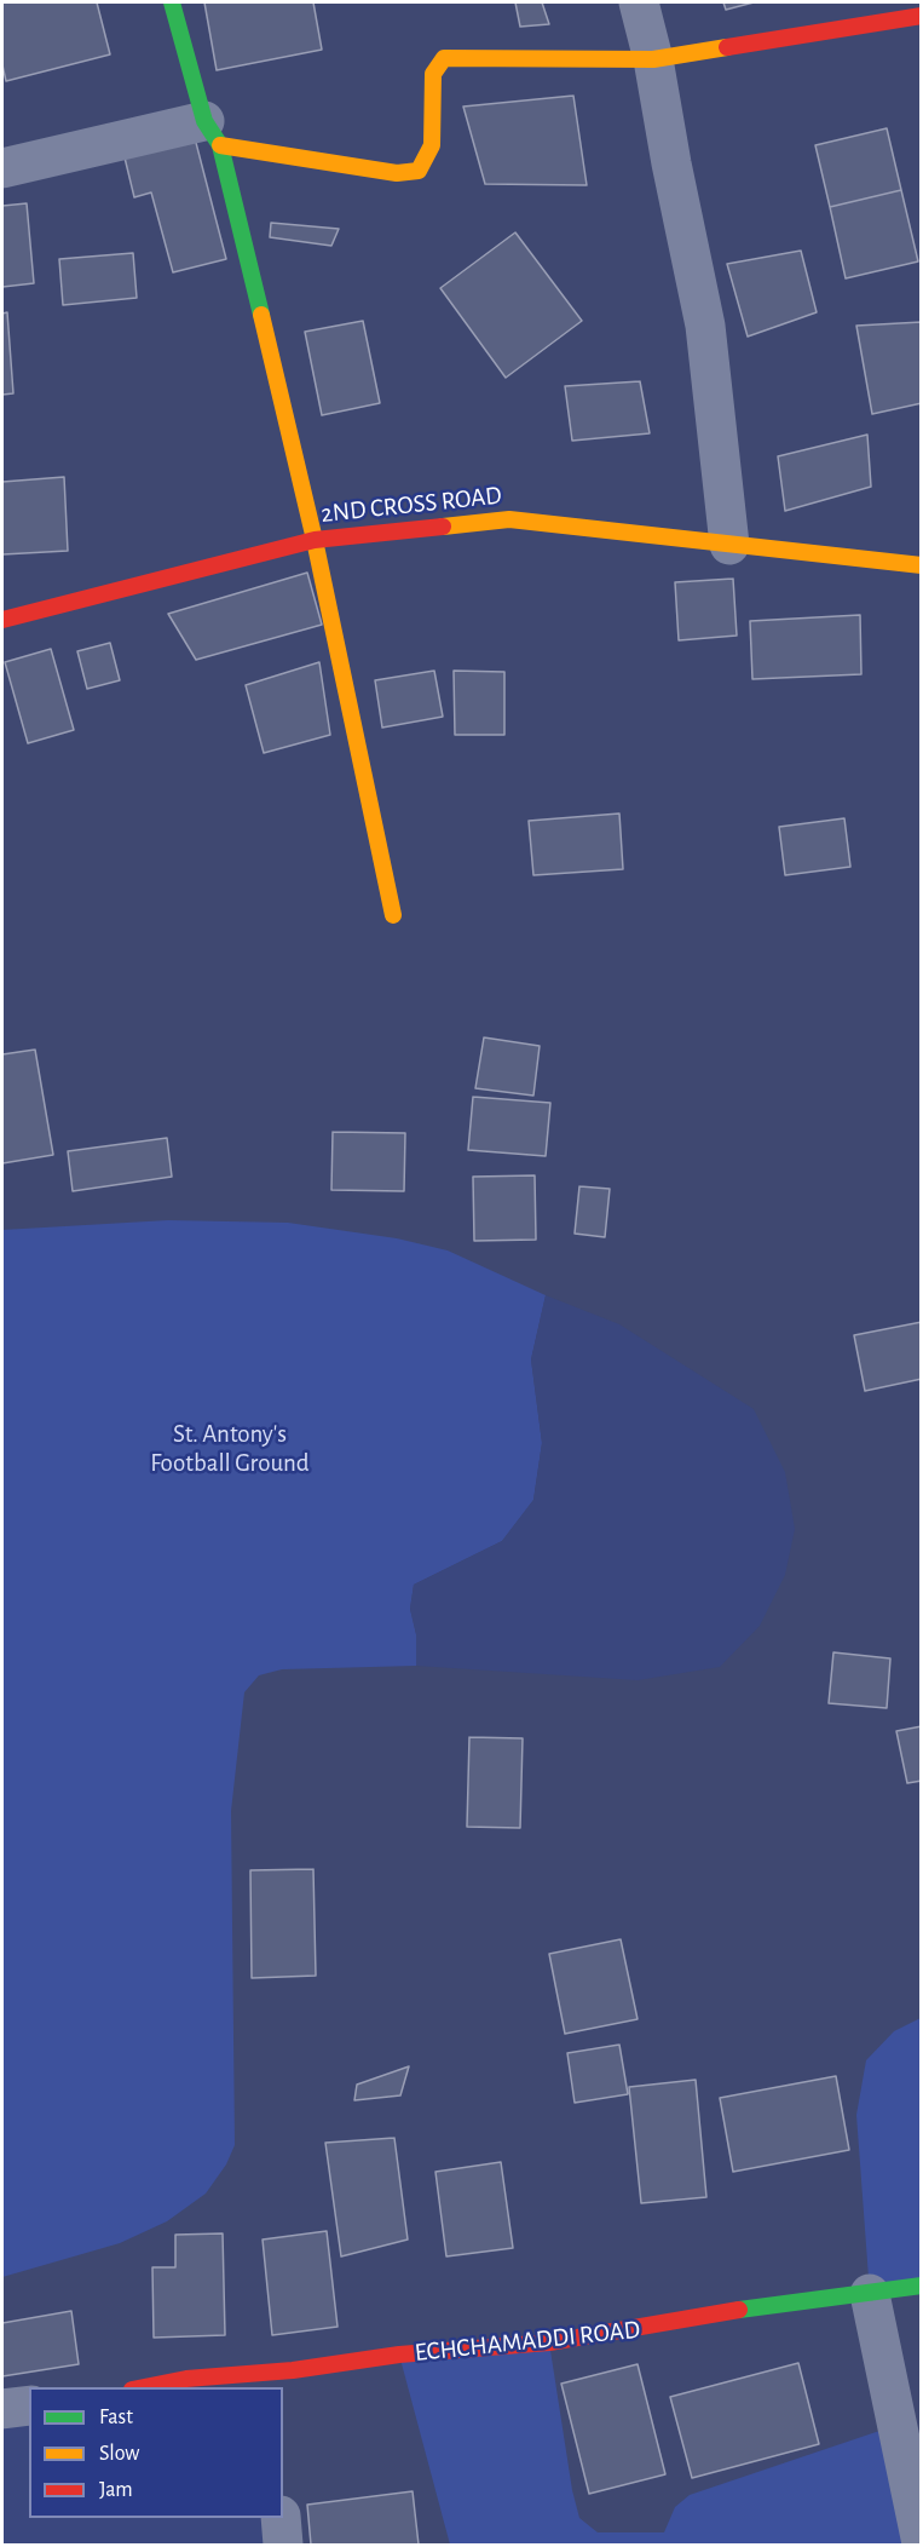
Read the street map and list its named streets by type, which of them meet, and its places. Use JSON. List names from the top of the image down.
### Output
{
  "streets": {
    "street": ["2ND CROSS ROAD", "ECHCHAMADDI ROAD"]
  },
  "parks": ["St. Antony's Football Ground"],
  "legend": ["Fast", "Slow", "Jam"]
}
